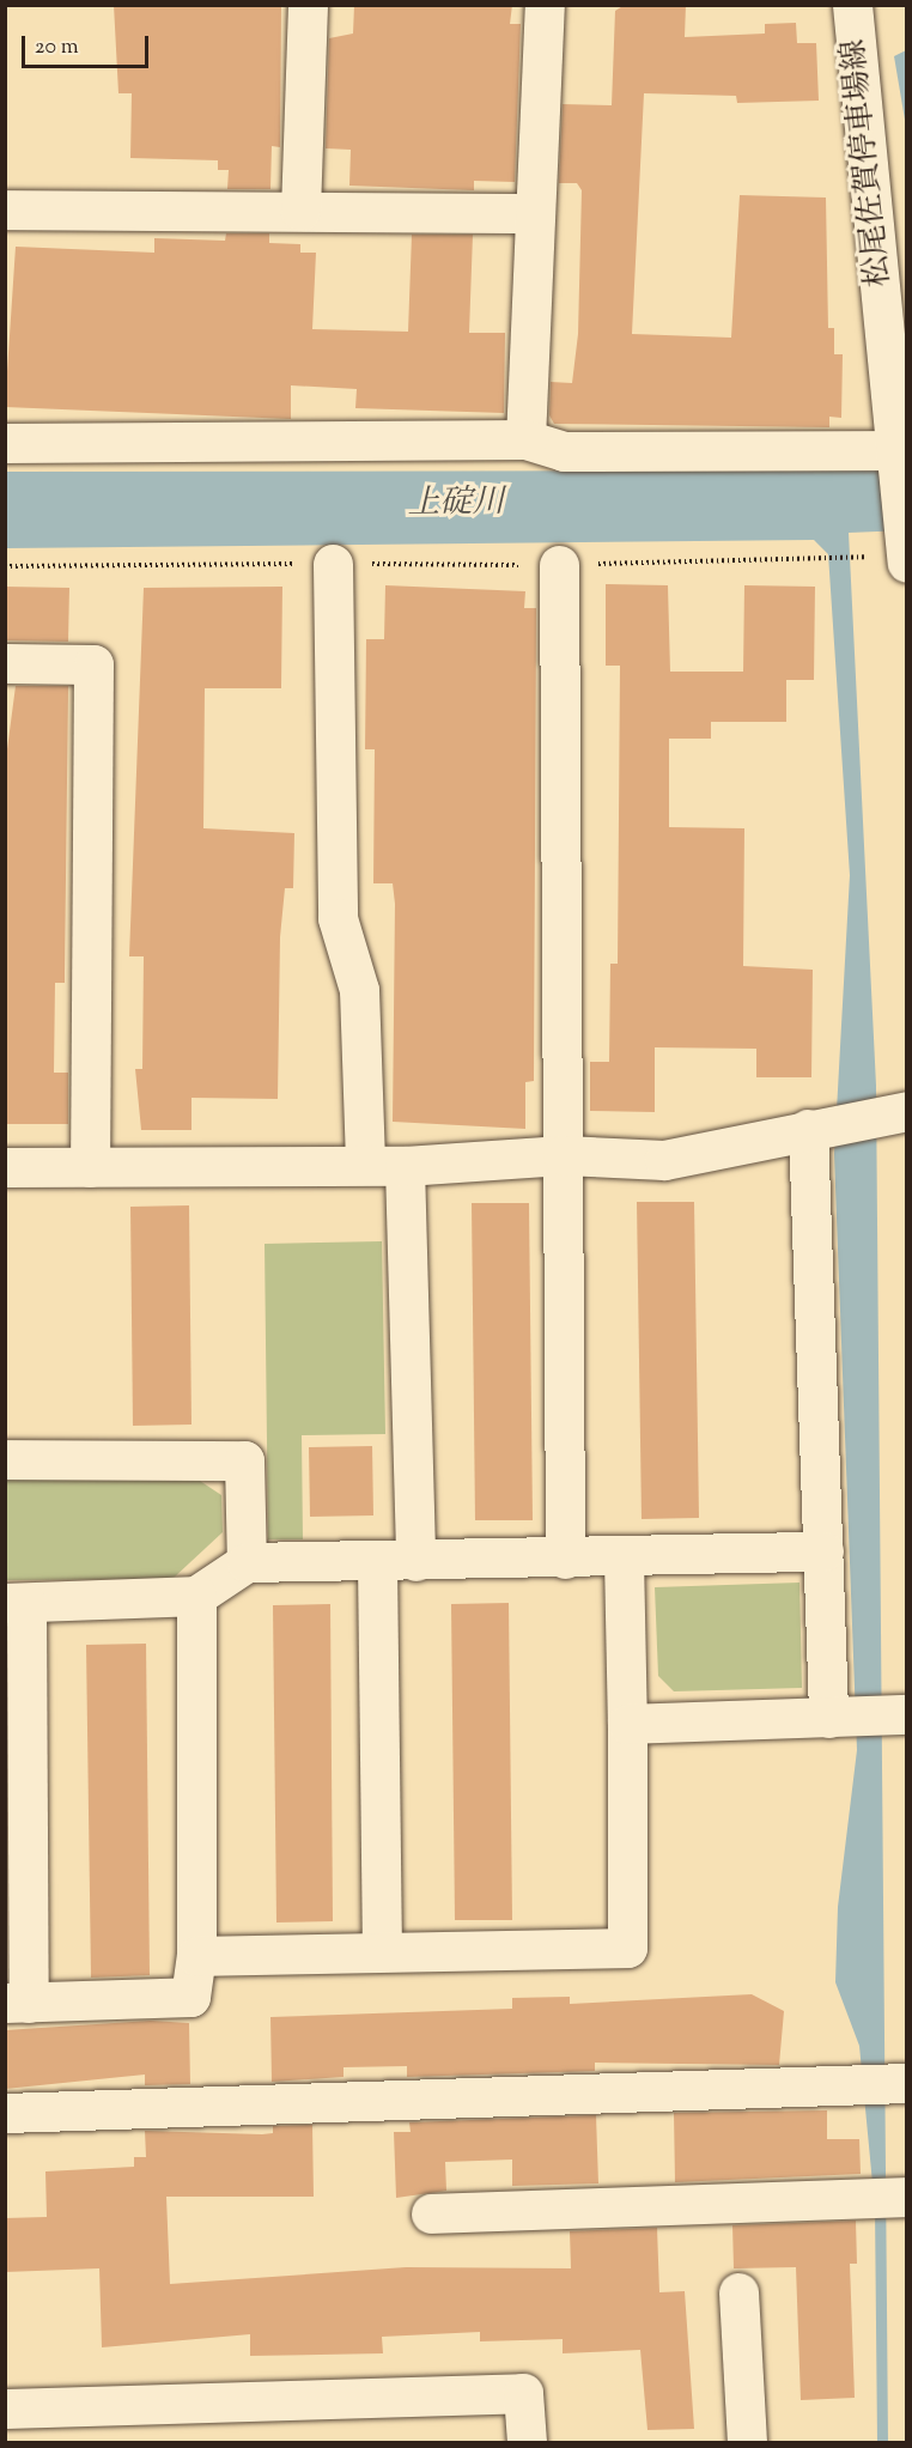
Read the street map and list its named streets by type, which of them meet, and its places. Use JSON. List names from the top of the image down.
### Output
{
  "streets": {
    "street": ["松尾佐賀停車場線"]
  },
  "water": ["上碇川"],
  "scale_bar": "20 m"
}
